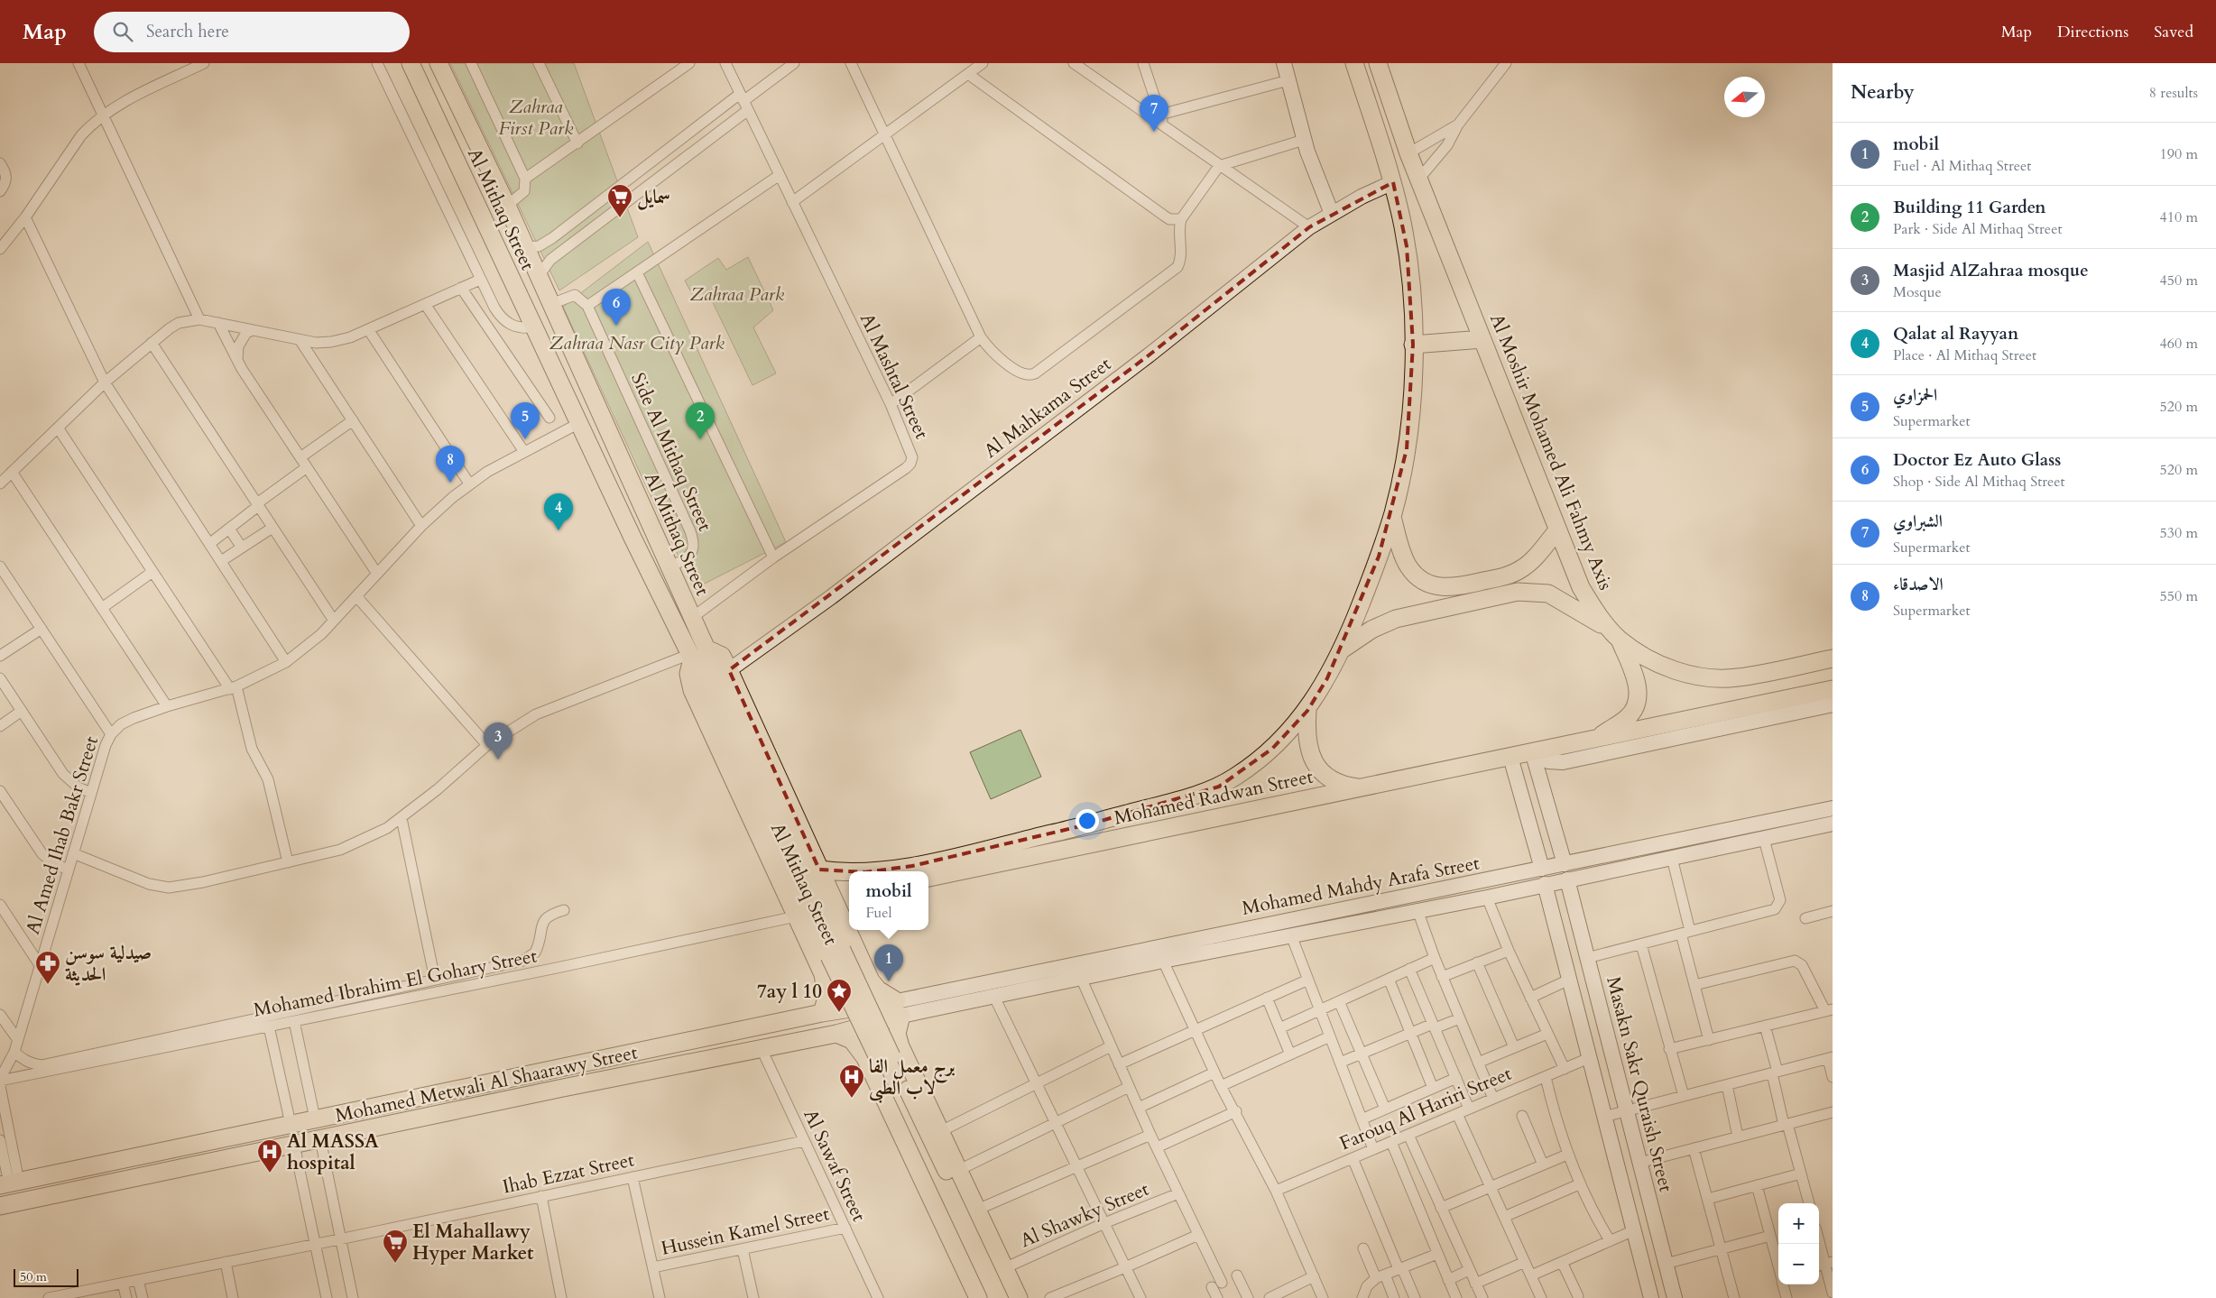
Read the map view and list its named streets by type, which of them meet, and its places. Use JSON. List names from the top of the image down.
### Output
{
  "streets": {
    "main road": [
      "Al Mithaq Street",
      "Al Moshir Mohamed Ali Fahmy Axis",
      "Mohamed Radwan Street",
      "Mohamed Metwali Al Shaarawy Street"
    ],
    "street": [
      "Al Mashtal Street",
      "Al Mahkama Street",
      "Side Al Mithaq Street",
      "Al Amed Ihab Bakr Street",
      "Mohamed Mahdy Arafa Street",
      "Mohamed Ibrahim El Gohary Street",
      "Masakn Sakr Quraish Street",
      "Farouq Al Hariri Street",
      "Al Sawaf Street",
      "Ihab Ezzat Street",
      "Al Shawky Street",
      "Hussein Kamel Street"
    ]
  },
  "crossings": [
    ["Al Mithaq Street", "Al Mashtal Street"],
    ["Al Mithaq Street", "Al Mahkama Street"],
    ["Al Mithaq Street", "Side Al Mithaq Street"],
    ["Al Mithaq Street", "Mohamed Radwan Street"],
    ["Al Mithaq Street", "Al Amed Ihab Bakr Street"],
    ["Al Mithaq Street", "Mohamed Mahdy Arafa Street"],
    ["Al Mithaq Street", "Mohamed Ibrahim El Gohary Street"],
    ["Al Mithaq Street", "Mohamed Metwali Al Shaarawy Street"],
    ["Al Amed Ihab Bakr Street", "Mohamed Ibrahim El Gohary Street"],
    ["Mohamed Mahdy Arafa Street", "Mohamed Metwali Al Shaarawy Street"],
    ["Mohamed Mahdy Arafa Street", "Masakn Sakr Quraish Street"],
    ["Mohamed Metwali Al Shaarawy Street", "Al Sawaf Street"],
    ["Al Sawaf Street", "Ihab Ezzat Street"],
    ["Al Sawaf Street", "Hussein Kamel Street"]
  ],
  "parks": ["Zahraa First Park", "Zahraa Park", "Zahraa Nasr City Park"],
  "places": {
    "supermarket": ["سمايل", "El Mahallawy Hyper Market"],
    "pharmacy": ["صيدلية سوسن الحديثة"],
    "place": ["7ay l 10"],
    "hospital": ["برج معمل الفا لاب الطبى", "Al MASSA hospital"]
  },
  "scale_bar": "50 m",
  "north": "left",
  "page": {
    "header": "Map",
    "search": "Search here",
    "nav": ["Map", "Directions", "Saved"],
    "heading": ["Nearby", "8 results"],
    "pins": [
      "7",
      "6",
      "2",
      "5",
      "8",
      "4",
      "3",
      "1"
    ],
    "list": [
      {
        "mark": "1",
        "name": "mobil",
        "note": "Fuel · Al Mithaq Street",
        "value": "190 m"
      },
      {
        "mark": "2",
        "name": "Building 11 Garden",
        "note": "Park · Side Al Mithaq Street",
        "value": "410 m"
      },
      {
        "mark": "3",
        "name": "Masjid AlZahraa mosque",
        "note": "Mosque",
        "value": "450 m"
      },
      {
        "mark": "4",
        "name": "Qalat al Rayyan",
        "note": "Place · Al Mithaq Street",
        "value": "460 m"
      },
      {
        "mark": "5",
        "name": "الحمزاوي",
        "note": "Supermarket",
        "value": "520 m"
      },
      {
        "mark": "6",
        "name": "Doctor Ez Auto Glass",
        "note": "Shop · Side Al Mithaq Street",
        "value": "520 m"
      },
      {
        "mark": "7",
        "name": "الشبراوي",
        "note": "Supermarket",
        "value": "530 m"
      },
      {
        "mark": "8",
        "name": "الاصدقاء",
        "note": "Supermarket",
        "value": "550 m"
      }
    ],
    "popup": ["mobil", "Fuel"],
    "map_buttons": ["+", "−"],
    "scale": "50 m"
  }
}
